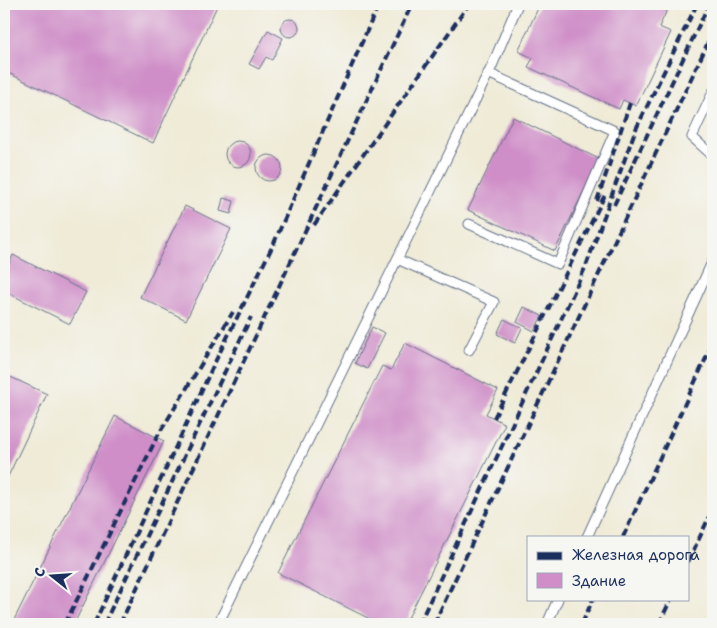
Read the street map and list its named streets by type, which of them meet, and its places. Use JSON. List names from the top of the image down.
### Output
{
  "legend": ["Железная дорога", "Здание"],
  "north": "left"
}
